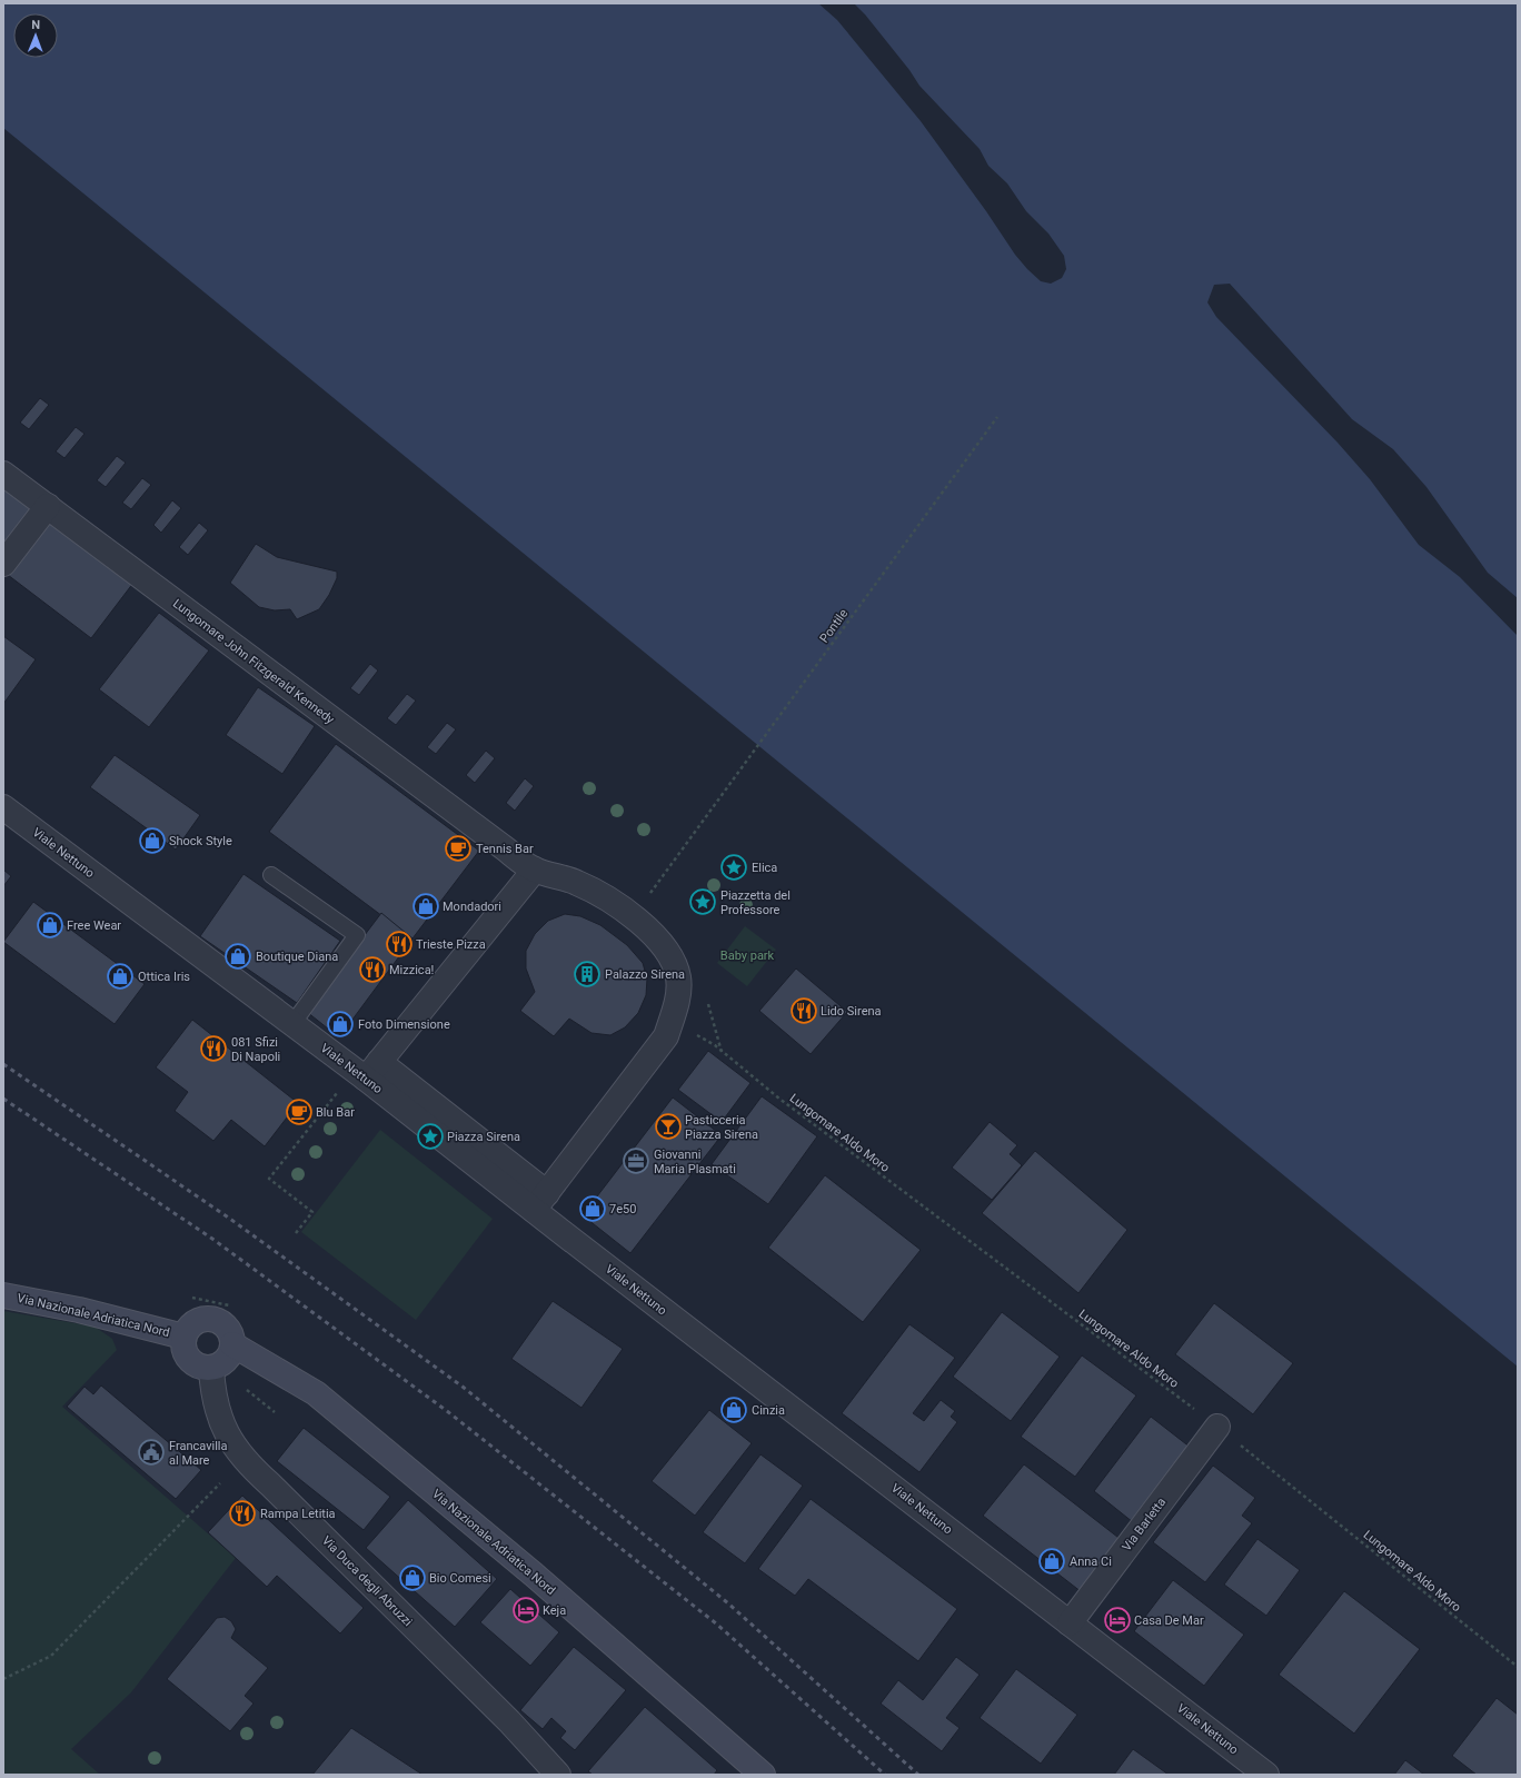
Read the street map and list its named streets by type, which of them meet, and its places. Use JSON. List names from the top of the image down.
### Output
{
  "streets": {
    "main road": ["Via Nazionale Adriatica Nord"],
    "street": [
      "Lungomare John Fitzgerald Kennedy",
      "Viale Nettuno",
      "Via Barletta",
      "Via Duca degli Abruzzi"
    ],
    "path": ["Pontile", "Lungomare Aldo Moro"]
  },
  "crossings": [
    ["Viale Nettuno", "Via Barletta"],
    ["Lungomare Aldo Moro", "Via Barletta"],
    ["Via Nazionale Adriatica Nord", "Via Duca degli Abruzzi"]
  ],
  "parks": ["Baby park"],
  "places": {
    "shop": [
      "Shock Style",
      "Mondadori",
      "Free Wear",
      "Boutique Diana",
      "Ottica Iris",
      "Foto Dimensione",
      "7e50",
      "Cinzia",
      "Anna Ci",
      "Bio Comesi"
    ],
    "cafe": ["Tennis Bar", "Blu Bar"],
    "place": ["Elica", "Piazzetta del Professore", "Piazza Sirena"],
    "restaurant": [
      "Trieste Pizza",
      "Mizzica!",
      "Lido Sirena",
      "081 Sfizi Di Napoli",
      "Rampa Letitia"
    ],
    "building": ["Palazzo Sirena"],
    "bar": ["Pasticceria Piazza Sirena"],
    "office": ["Giovanni Maria Plasmati"],
    "public building": ["Francavilla al Mare"],
    "hotel": ["Keja", "Casa De Mar"]
  },
  "north": "top"
}
